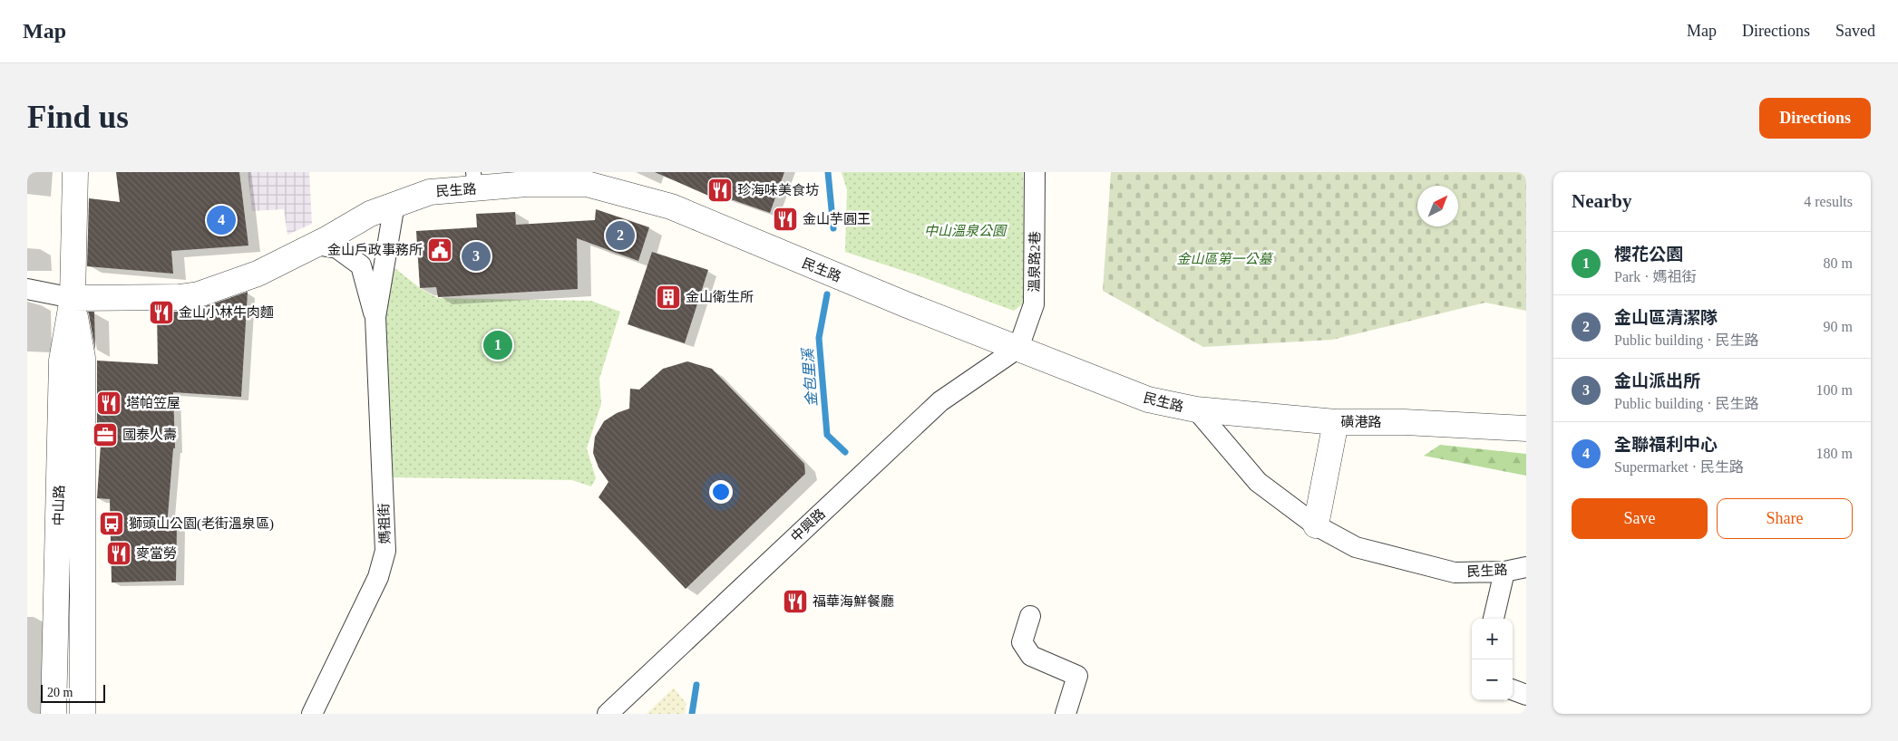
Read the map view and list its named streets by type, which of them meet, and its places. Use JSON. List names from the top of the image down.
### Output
{
  "streets": {
    "street": [
      "民生路",
      "溫泉路2巷",
      "磺港路",
      "中山路",
      "媽祖街",
      "中興路"
    ]
  },
  "crossings": [
    ["民生路", "溫泉路2巷"],
    ["民生路", "磺港路"],
    ["民生路", "中山路"],
    ["民生路", "媽祖街"],
    ["民生路", "中興路"],
    ["溫泉路2巷", "中興路"]
  ],
  "water": ["金包里溪"],
  "parks": ["中山溫泉公園", "金山區第一公墓"],
  "places": {
    "restaurant": [
      "珍海味美食坊",
      "金山芋圓王",
      "金山小林牛肉麵",
      "塔帕笠屋",
      "麥當勞",
      "福華海鮮餐廳"
    ],
    "public building": ["金山戶政事務所"],
    "building": ["金山衛生所"],
    "office": ["國泰人壽"],
    "bus stop": ["獅頭山公園(老街溫泉區)"]
  },
  "scale_bar": "20 m",
  "north": "top right",
  "page": {
    "header": "Map",
    "nav": ["Map", "Directions", "Saved"],
    "buttons": [
      "Directions",
      ["Save", "Share"]
    ],
    "title": "Find us",
    "heading": ["Nearby", "4 results"],
    "pins": [
      "4",
      "2",
      "3",
      "1"
    ],
    "list": [
      {
        "mark": "1",
        "name": "櫻花公園",
        "note": "Park · 媽祖街",
        "value": "80 m"
      },
      {
        "mark": "2",
        "name": "金山區清潔隊",
        "note": "Public building · 民生路",
        "value": "90 m"
      },
      {
        "mark": "3",
        "name": "金山派出所",
        "note": "Public building · 民生路",
        "value": "100 m"
      },
      {
        "mark": "4",
        "name": "全聯福利中心",
        "note": "Supermarket · 民生路",
        "value": "180 m"
      }
    ],
    "map_buttons": ["+", "−"],
    "scale": "20 m"
  }
}
